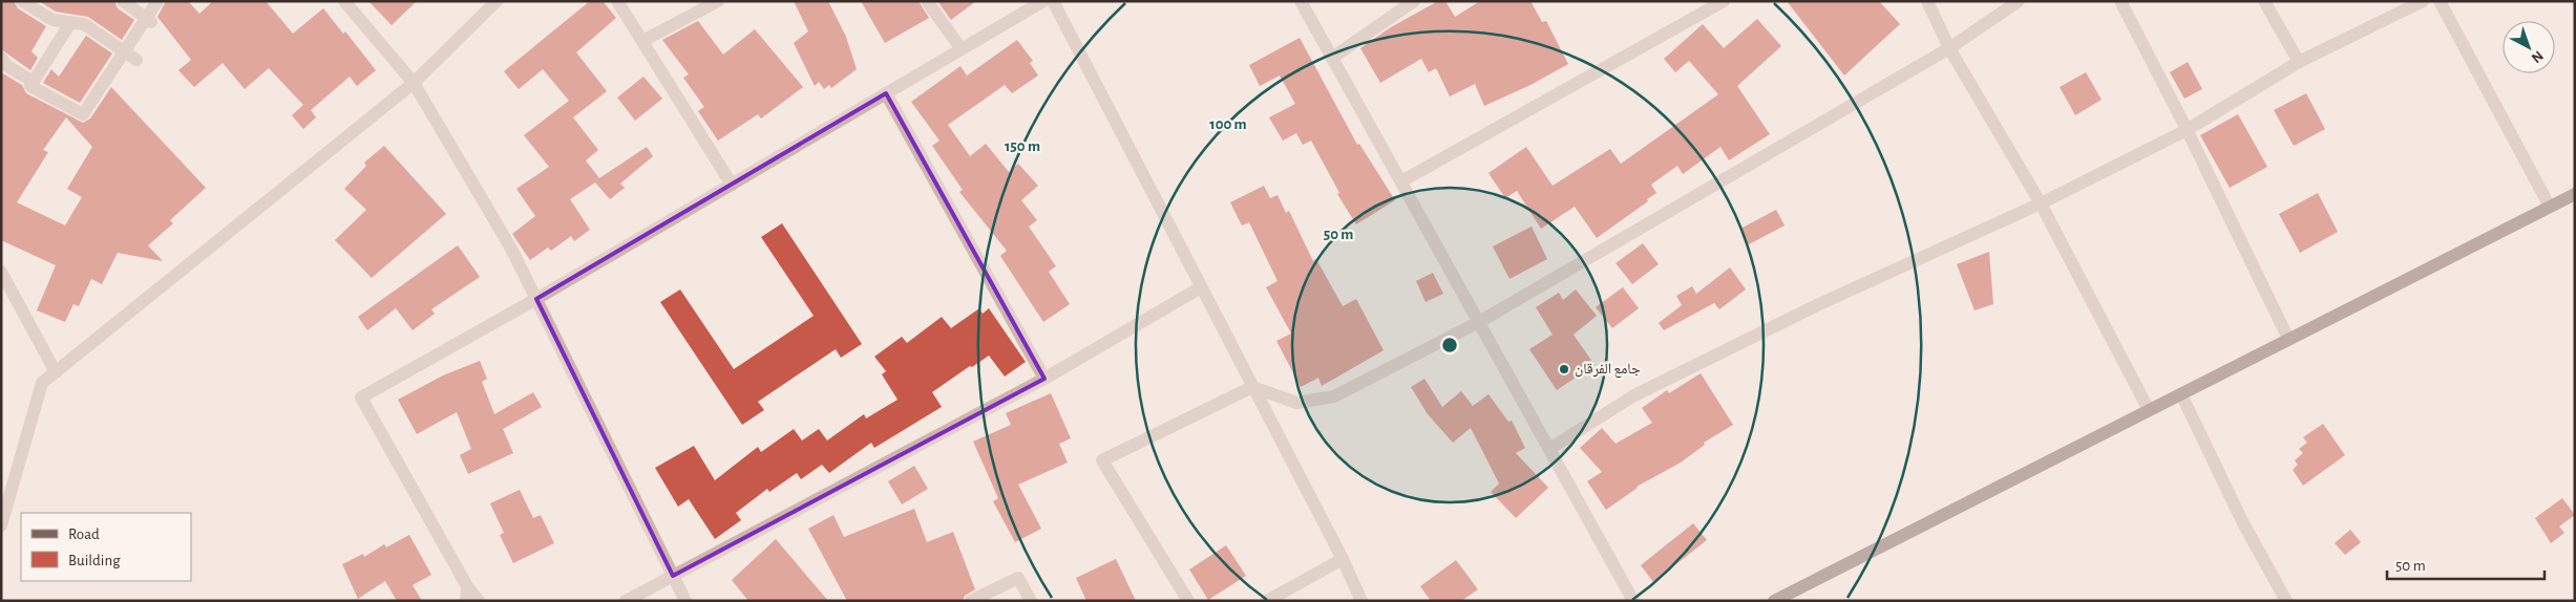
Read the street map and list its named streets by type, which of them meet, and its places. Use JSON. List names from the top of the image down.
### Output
{
  "places": ["جامع الفرقان"],
  "legend": ["Road", "Building"],
  "scale_bar": "50 m",
  "north": "bottom right",
  "rings": ["100 m", "150 m", "50 m"]
}
